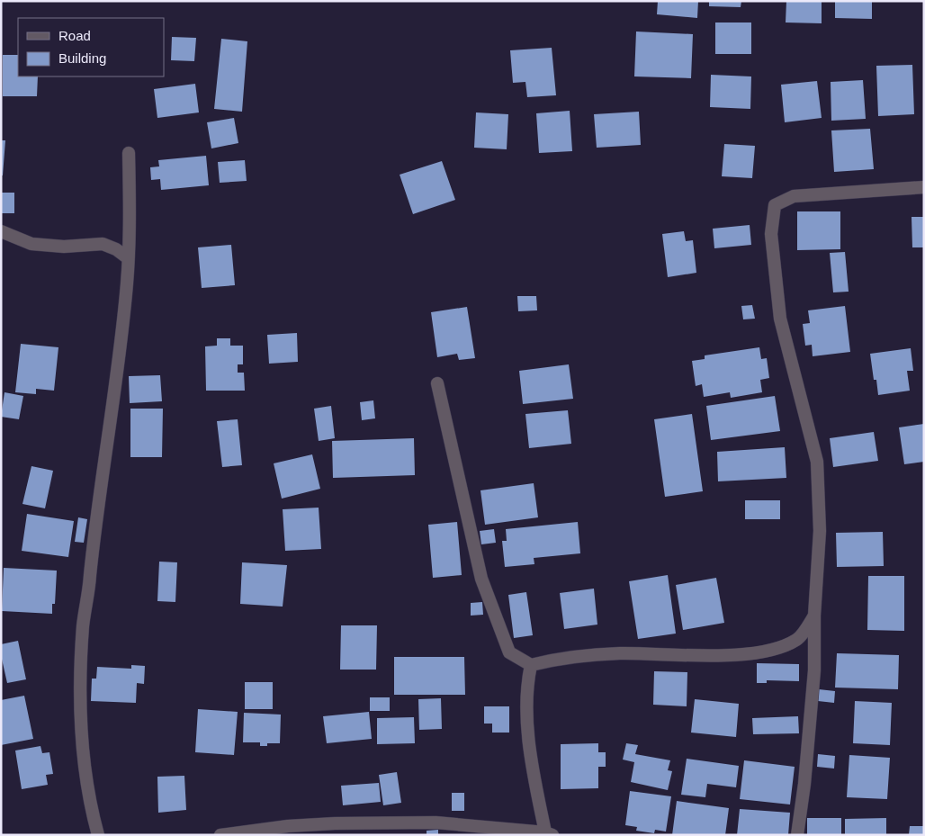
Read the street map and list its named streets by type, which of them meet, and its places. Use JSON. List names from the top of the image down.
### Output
{
  "legend": ["Road", "Building"]
}
